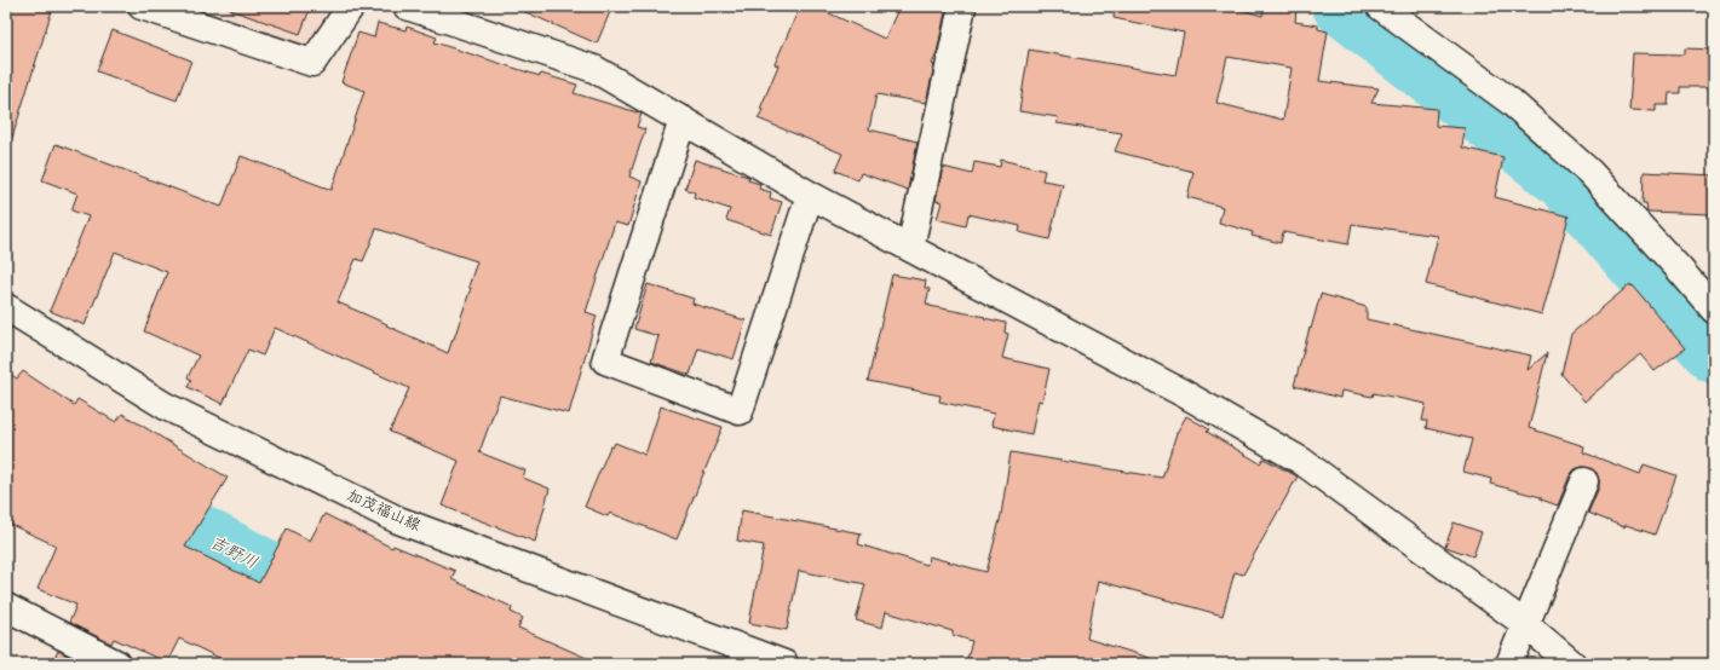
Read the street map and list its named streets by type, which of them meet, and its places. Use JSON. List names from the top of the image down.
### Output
{
  "streets": {
    "street": ["加茂福山線"]
  },
  "water": ["吉野川"]
}
